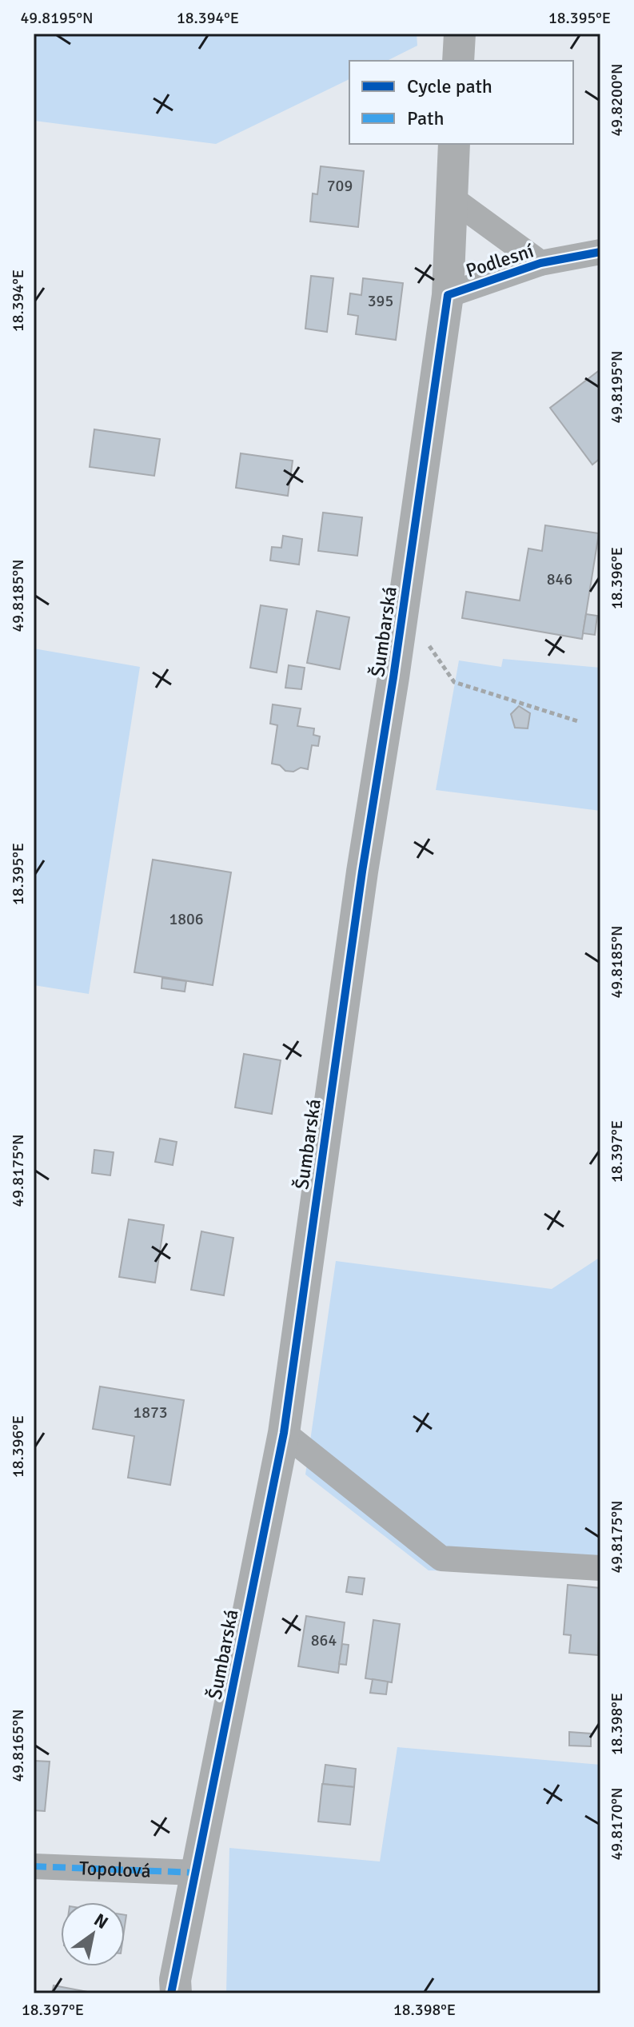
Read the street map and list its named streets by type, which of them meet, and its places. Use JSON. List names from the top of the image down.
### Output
{
  "streets": {
    "street": ["Podlesní", "Šumbarská", "Topolová"]
  },
  "crossings": [
    ["Podlesní", "Šumbarská"],
    ["Šumbarská", "Topolová"]
  ],
  "house_numbers": [
    "709",
    "395",
    "846",
    "1806",
    "1873",
    "864"
  ],
  "legend": ["Cycle path", "Path"],
  "north": "top right",
  "coordinates": [
    "49.8195°N",
    "18.394°E",
    "18.395°E",
    "49.8200°N",
    "18.396°E",
    "49.8185°N",
    "18.397°E",
    "49.8175°N",
    "18.398°E",
    "49.8165°N",
    "49.8170°N"
  ]
}
